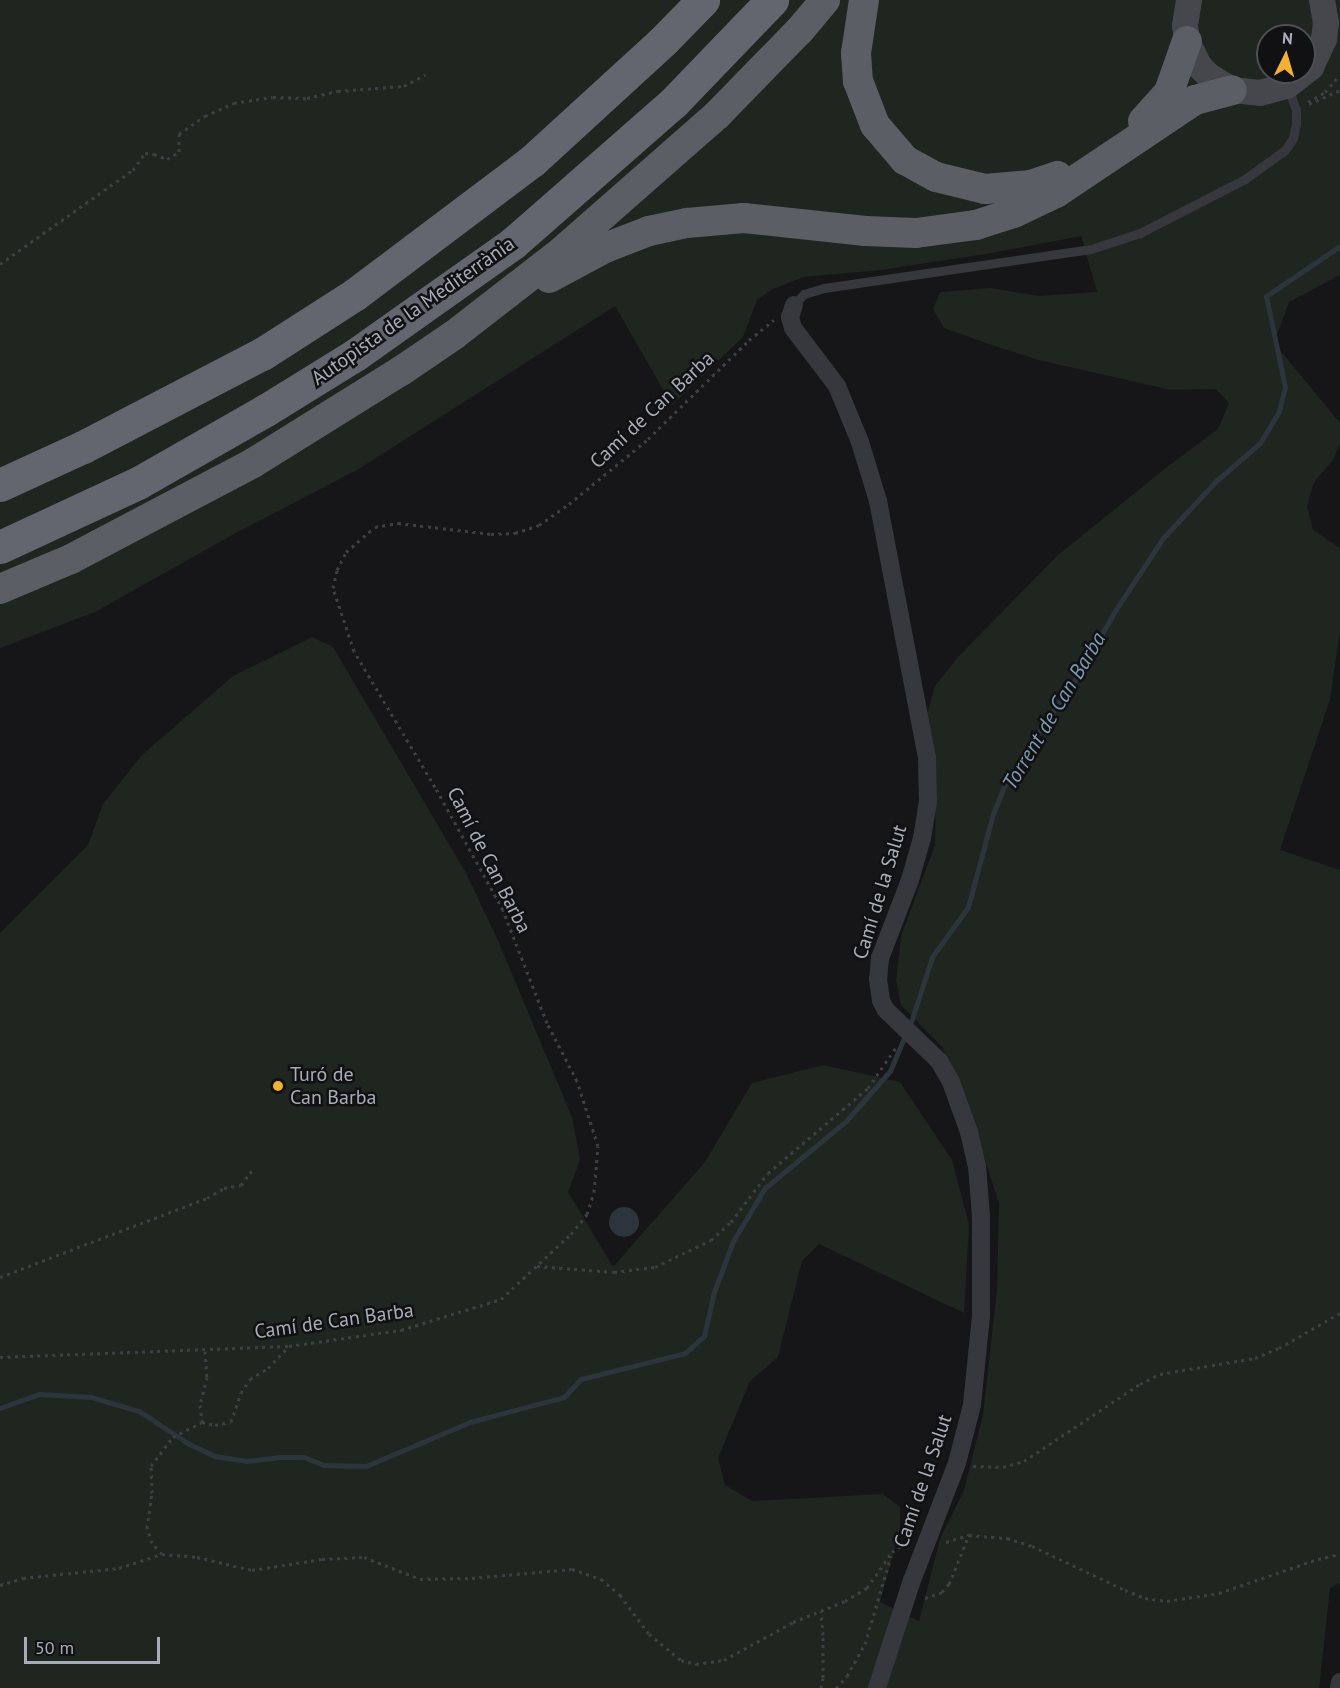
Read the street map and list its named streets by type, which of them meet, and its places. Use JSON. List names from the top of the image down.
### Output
{
  "streets": {
    "highway": ["Autopista de la Mediterrània"],
    "street": ["Camí de la Salut"],
    "path": ["Camí de Can Barba"]
  },
  "crossings": [
    ["Camí de Can Barba", "Camí de la Salut"]
  ],
  "water": ["Torrent de Can Barba"],
  "places": ["Turó de Can Barba"],
  "scale_bar": "50 m",
  "north": "top"
}
